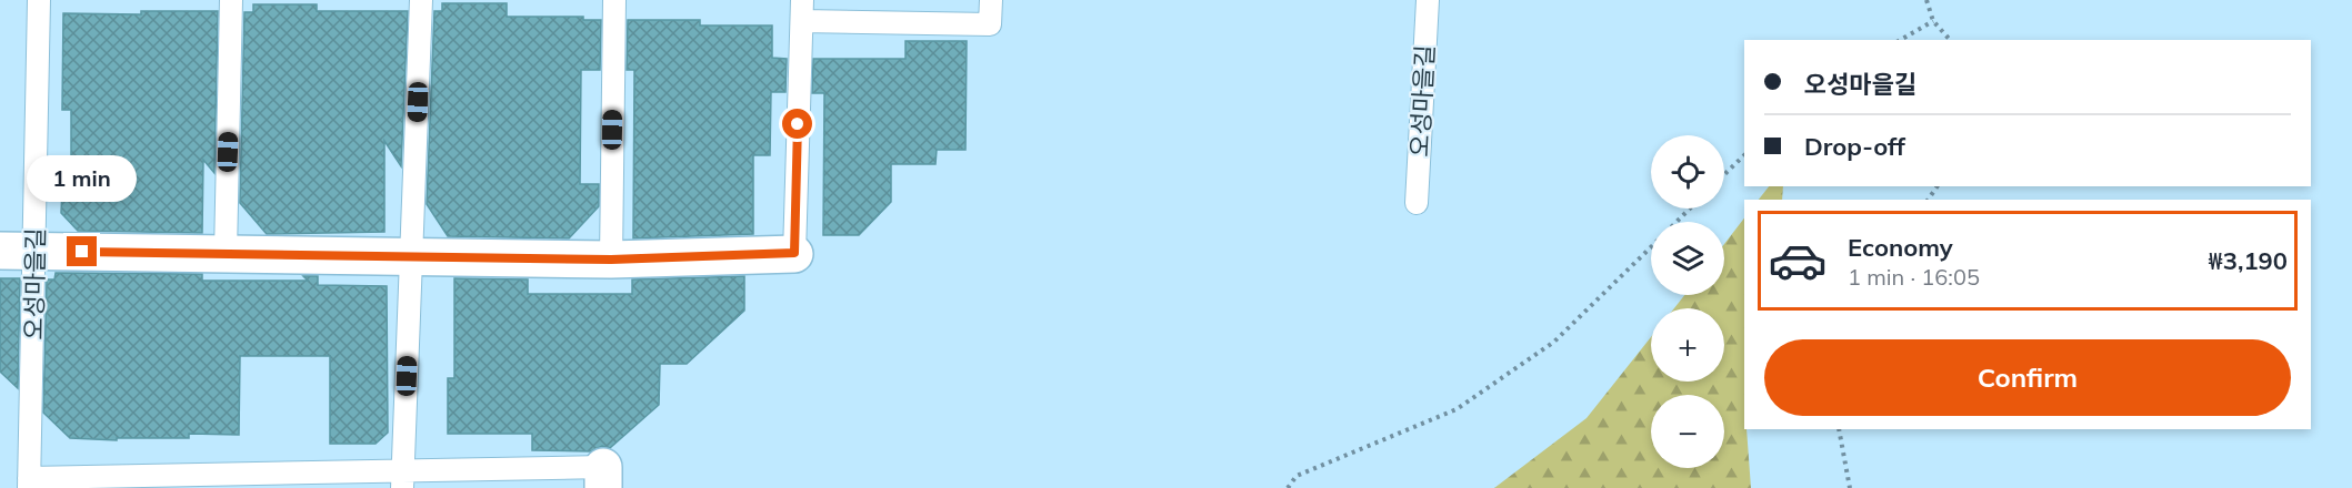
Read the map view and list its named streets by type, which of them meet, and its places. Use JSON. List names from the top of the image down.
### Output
{
  "streets": {
    "lane": ["오성마을길"]
  },
  "page": {
    "banner": ["오성마을길", "Drop-off"],
    "map_buttons": ["+", "−"],
    "bubble": "1 min",
    "list": [
      {
        "name": "Economy",
        "note": "1 min · 16:05",
        "value": "₩3,190"
      }
    ],
    "buttons": "Confirm"
  }
}
